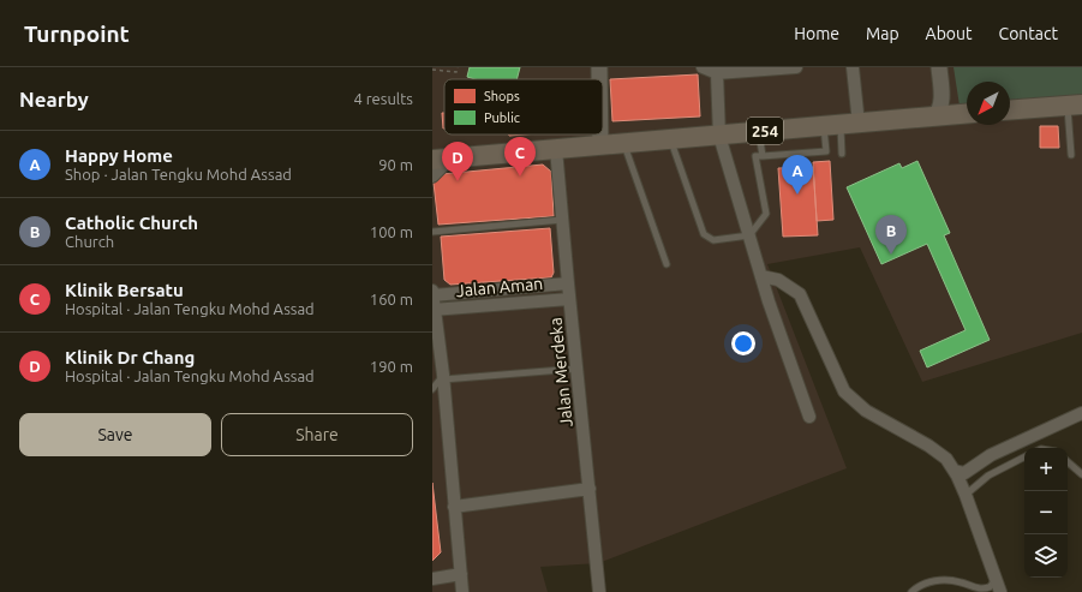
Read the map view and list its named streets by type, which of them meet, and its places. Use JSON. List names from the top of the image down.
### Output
{
  "streets": {
    "main road": ["254"],
    "street": ["Jalan Aman", "Jalan Merdeka"]
  },
  "crossings": [
    ["254", "Jalan Merdeka"],
    ["Jalan Aman", "Jalan Merdeka"]
  ],
  "legend": ["Shops", "Public"],
  "north": "bottom left",
  "page": {
    "header": "Turnpoint",
    "nav": [
      "Home",
      "Map",
      "About",
      "Contact"
    ],
    "heading": ["Nearby", "4 results"],
    "list": [
      {
        "mark": "A",
        "name": "Happy Home",
        "note": "Shop · Jalan Tengku Mohd Assad",
        "value": "90 m"
      },
      {
        "mark": "B",
        "name": "Catholic Church",
        "note": "Church",
        "value": "100 m"
      },
      {
        "mark": "C",
        "name": "Klinik Bersatu",
        "note": "Hospital · Jalan Tengku Mohd Assad",
        "value": "160 m"
      },
      {
        "mark": "D",
        "name": "Klinik Dr Chang",
        "note": "Hospital · Jalan Tengku Mohd Assad",
        "value": "190 m"
      }
    ],
    "pins": [
      "C",
      "D",
      "A",
      "B"
    ],
    "buttons": ["Save", "Share"],
    "map_buttons": ["+", "−"]
  }
}
